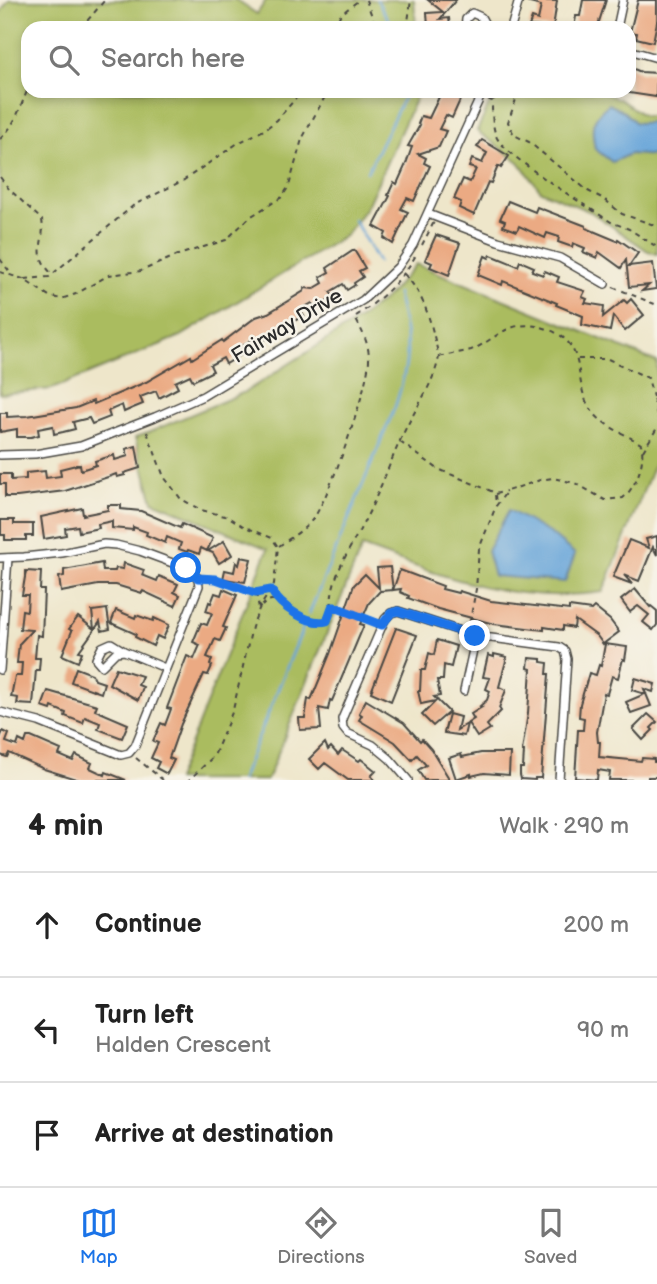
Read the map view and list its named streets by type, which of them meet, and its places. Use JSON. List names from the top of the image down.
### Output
{
  "streets": {
    "street": ["Fairway Drive"]
  },
  "page": {
    "search": "Search here",
    "heading": ["4 min", "Walk · 290 m"],
    "list": [
      ["Continue", "200 m"],
      ["Turn left", "Halden Crescent", "90 m"],
      "Arrive at destination"
    ],
    "nav": ["Map", "Directions", "Saved"]
  }
}
